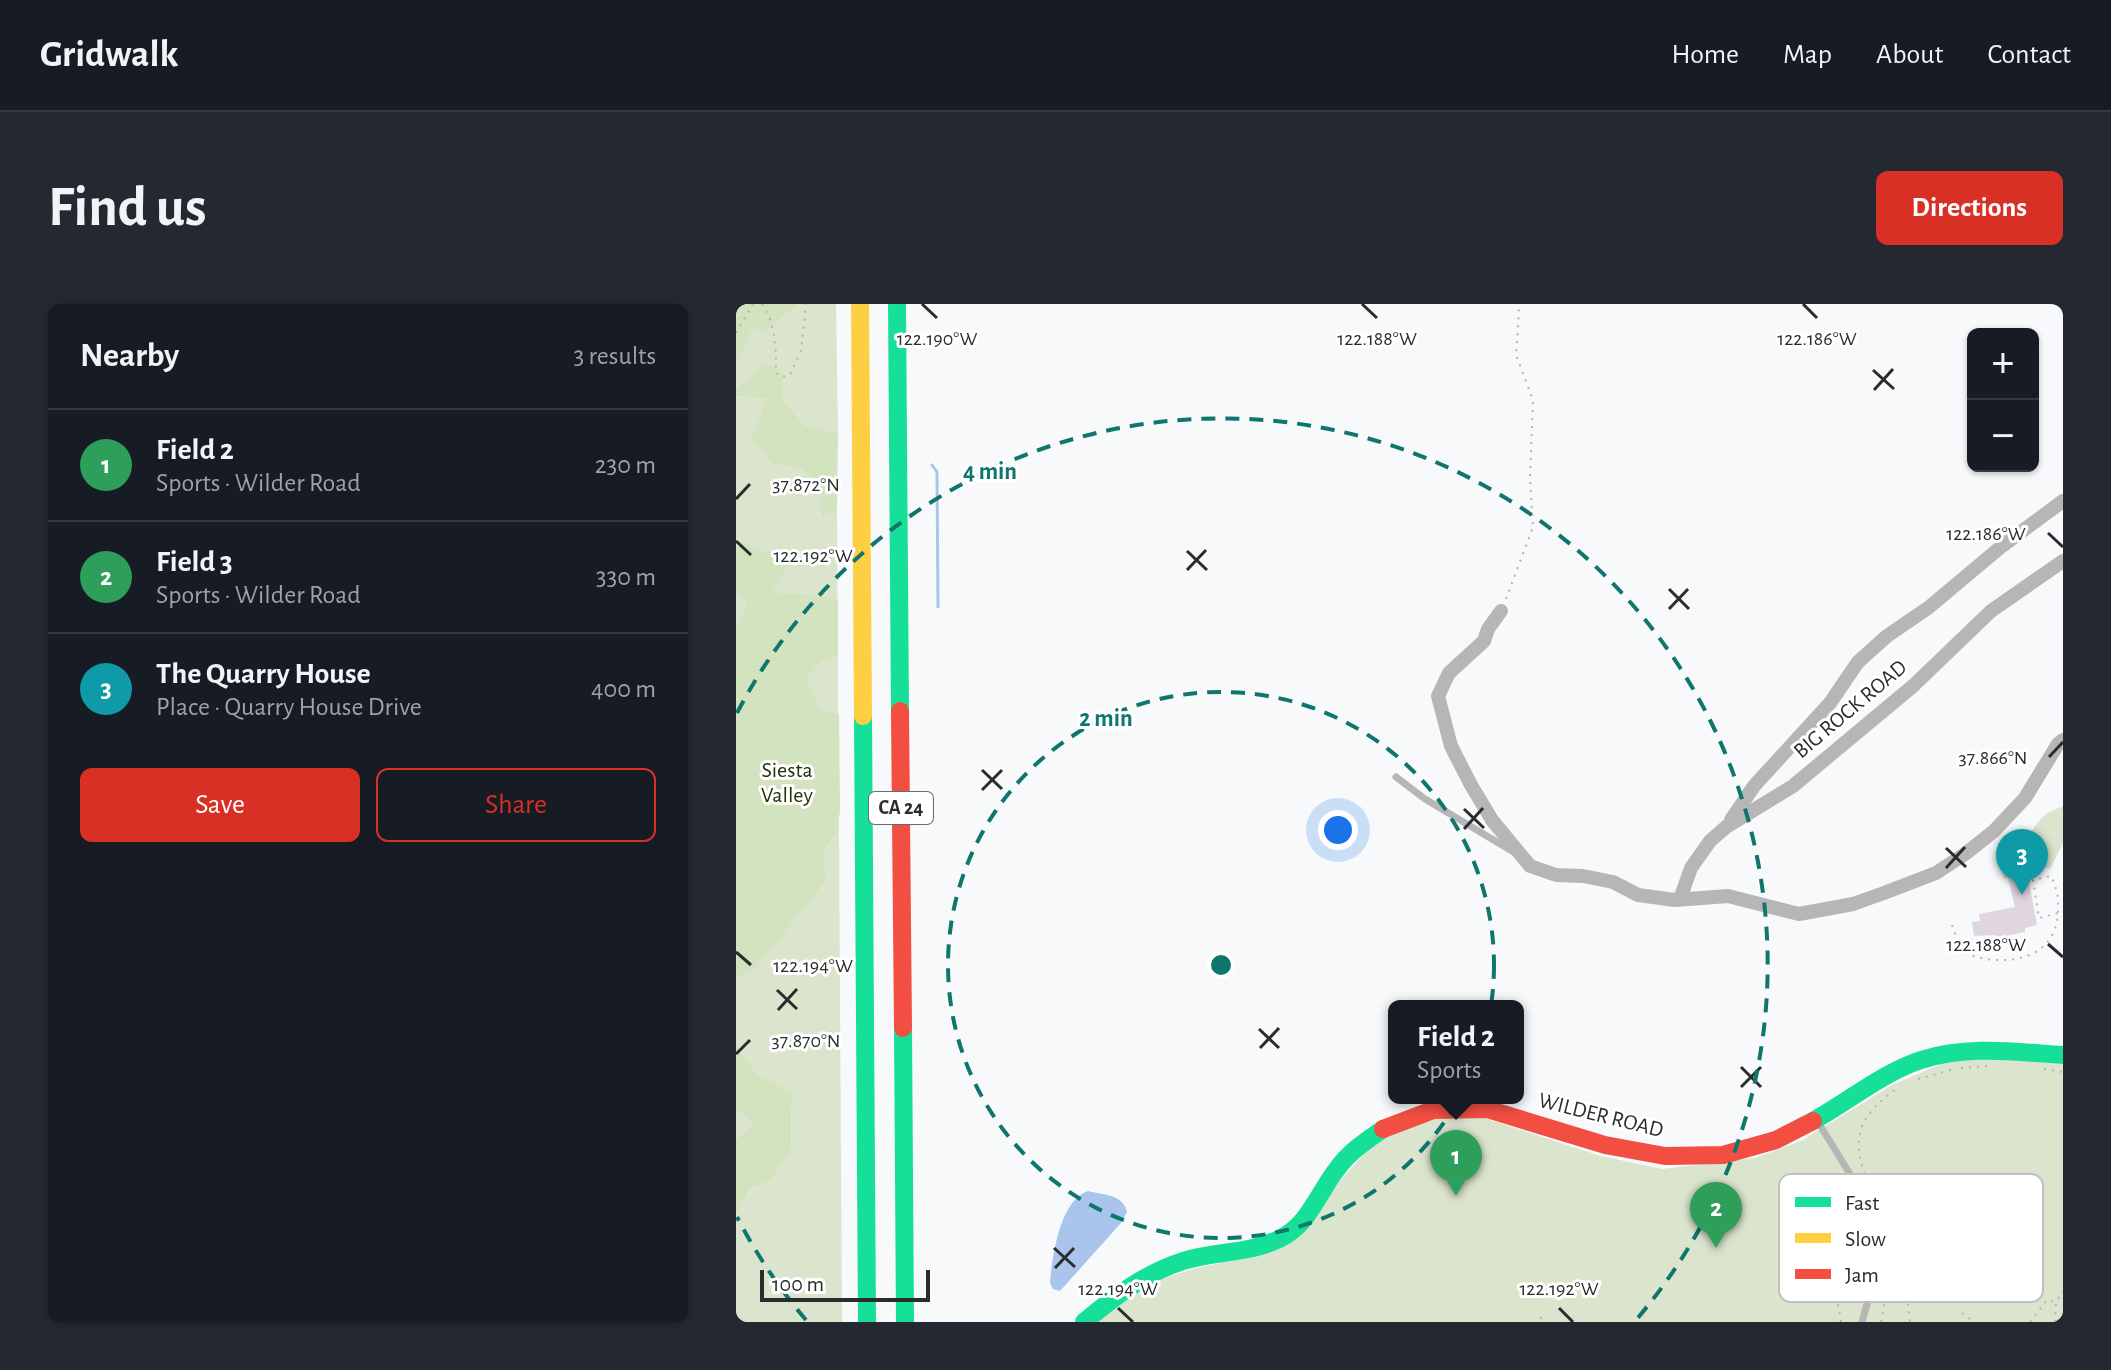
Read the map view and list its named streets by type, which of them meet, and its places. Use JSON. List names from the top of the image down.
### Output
{
  "streets": {
    "main road": ["CA 24", "WILDER ROAD"],
    "street": ["BIG ROCK ROAD"]
  },
  "parks": ["Siesta Valley"],
  "legend": ["Fast", "Slow", "Jam"],
  "scale_bar": "100 m",
  "page": {
    "header": "Gridwalk",
    "nav": [
      "Home",
      "Map",
      "About",
      "Contact"
    ],
    "buttons": [
      "Directions",
      ["Save", "Share"]
    ],
    "title": "Find us",
    "heading": ["Nearby", "3 results"],
    "map_buttons": ["+", "−"],
    "list": [
      {
        "mark": "1",
        "name": "Field 2",
        "note": "Sports · Wilder Road",
        "value": "230 m"
      },
      {
        "mark": "2",
        "name": "Field 3",
        "note": "Sports · Wilder Road",
        "value": "330 m"
      },
      {
        "mark": "3",
        "name": "The Quarry House",
        "note": "Place · Quarry House Drive",
        "value": "400 m"
      }
    ],
    "pins": ["3", "1", "2"],
    "popup": ["Field 2", "Sports"],
    "scale": "100 m"
  },
  "coordinates": [
    "122.190°W",
    "122.188°W",
    "122.186°W",
    "37.872°N",
    "122.192°W",
    "37.866°N",
    "122.194°W",
    "37.870°N"
  ],
  "rings": ["4 min", "2 min"]
}
